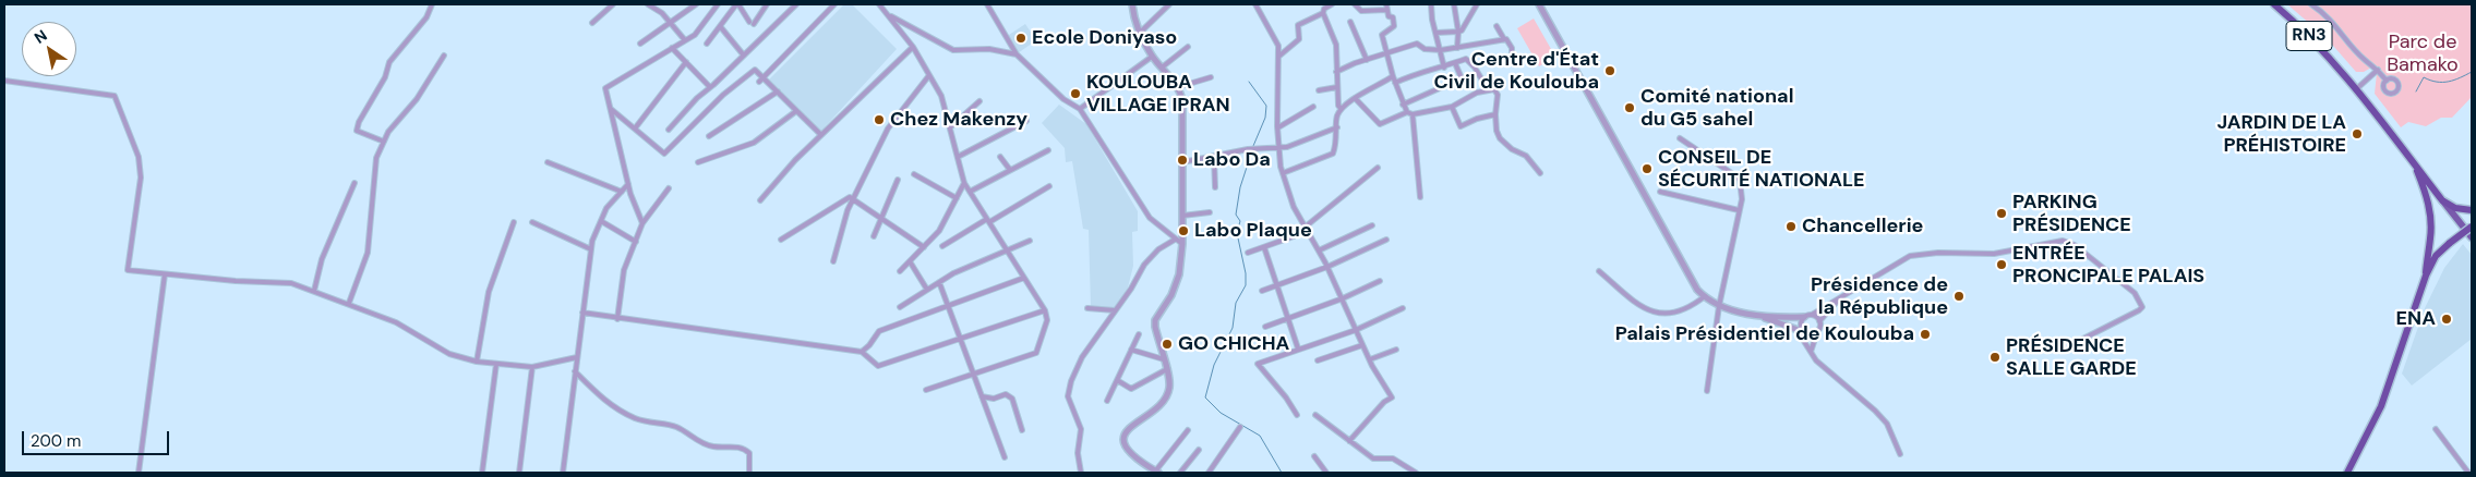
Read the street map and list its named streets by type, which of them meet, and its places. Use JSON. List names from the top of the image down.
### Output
{
  "streets": {
    "highway": ["RN3"]
  },
  "parks": ["Parc de Bamako"],
  "places": [
    "Ecole Doniyaso",
    "Centre d'État Civil de Koulouba",
    "KOULOUBA VILLAGE IPRAN",
    "Comité national du G5 sahel",
    "Chez Makenzy",
    "JARDIN DE LA PRÉHISTOIRE",
    "Labo Da",
    "CONSEIL DE SÉCURITÉ NATIONALE",
    "PARKING PRÉSIDENCE",
    "Chancellerie",
    "Labo Plaque",
    "ENTRÉE PRONCIPALE PALAIS",
    "Présidence de la République",
    "ENA",
    "Palais Présidentiel de Koulouba",
    "GO CHICHA",
    "PRÉSIDENCE SALLE GARDE"
  ],
  "scale_bar": "200 m",
  "north": "top left"
}
